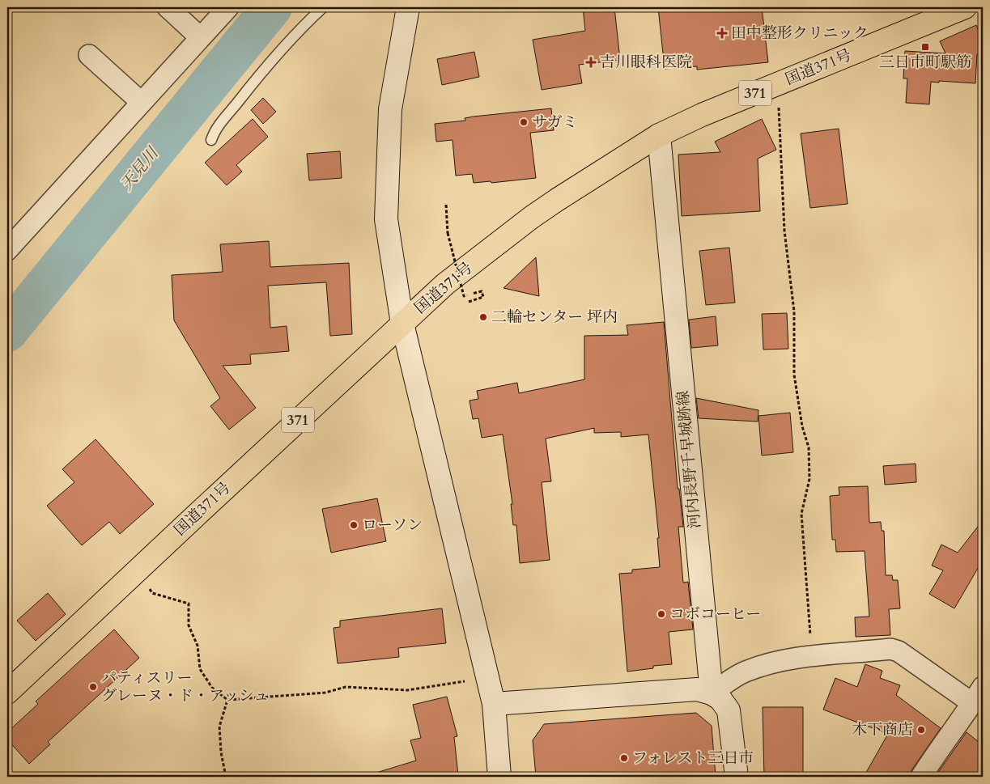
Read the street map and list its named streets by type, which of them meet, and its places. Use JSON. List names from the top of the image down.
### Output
{
  "streets": {
    "highway": ["国道371号", "371"],
    "street": ["河内長野千早城跡線"]
  },
  "crossings": [
    ["国道371号", "河内長野千早城跡線"]
  ],
  "water": ["天見川"],
  "places": {
    "health": ["田中整形クリニック", "吉川眼科医院"],
    "transit": ["三日市町駅筋"],
    "other": [
      "サガミ",
      "二輪センター 坪内",
      "ローソン",
      "コボコーヒー",
      "パティスリー グレーヌ・ド・アッシュ",
      "木下商店",
      "フォレスト三日市"
    ]
  }
}
